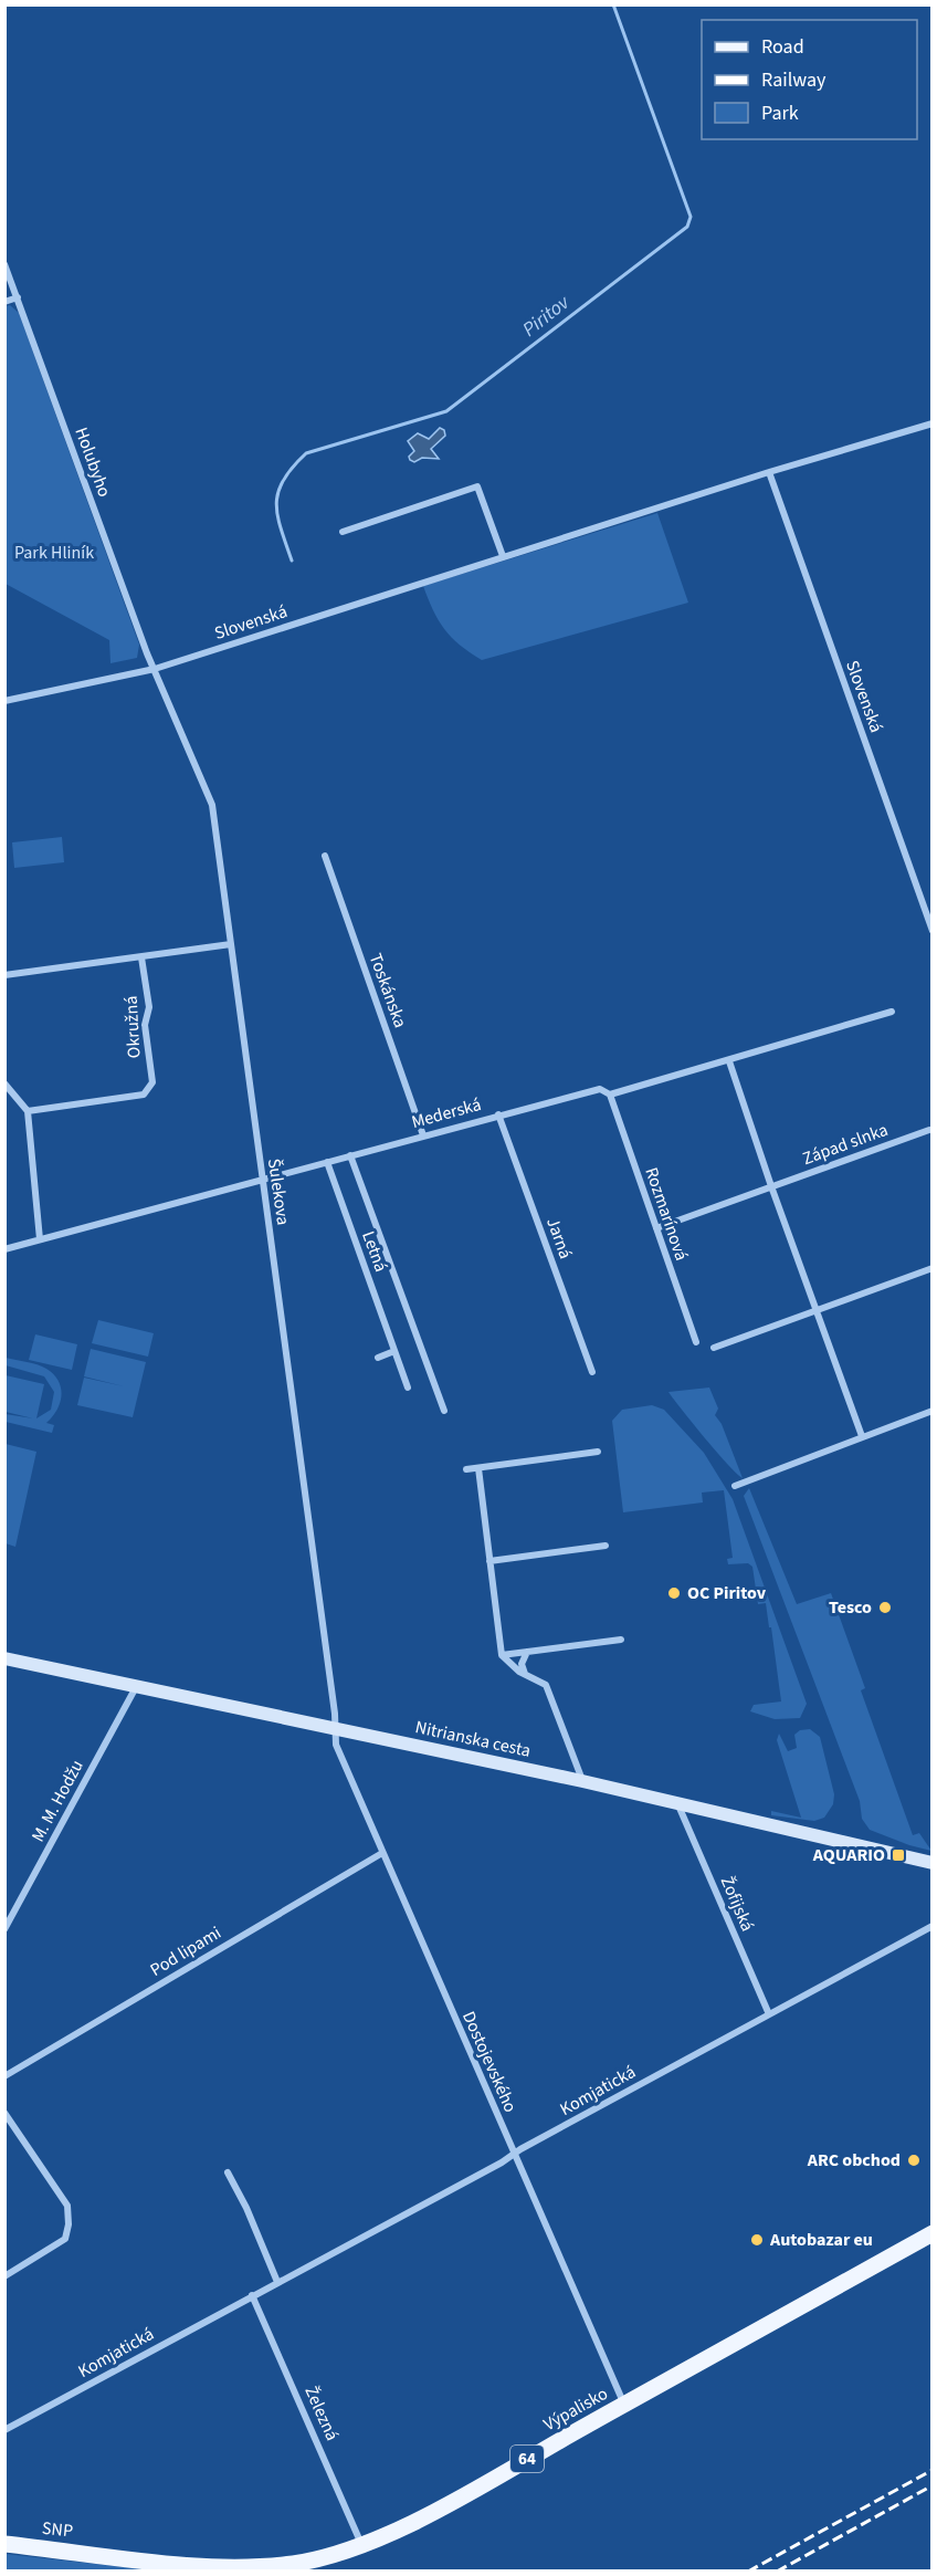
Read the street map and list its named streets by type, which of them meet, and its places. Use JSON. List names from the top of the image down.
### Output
{
  "streets": {
    "main road": [
      "Nitrianska cesta",
      "Výpalisko",
      "64",
      "SNP"
    ],
    "street": [
      "Holubyho",
      "Slovenská",
      "Toskánska",
      "Okružná",
      "Mederská",
      "Západ slnka",
      "Šulekova",
      "Rozmarínová",
      "Jarná",
      "Letná",
      "M. M. Hodžu",
      "Žofijská",
      "Pod lipami",
      "Dostojevského",
      "Komjatická",
      "Železná"
    ]
  },
  "crossings": [
    ["Holubyho", "Slovenská"],
    ["Holubyho", "Šulekova"],
    ["Slovenská", "Šulekova"],
    ["Toskánska", "Mederská"],
    ["Mederská", "Šulekova"],
    ["Mederská", "Rozmarínová"],
    ["Mederská", "Jarná"],
    ["Mederská", "Letná"],
    ["Západ slnka", "Rozmarínová"],
    ["Šulekova", "Nitrianska cesta"],
    ["Šulekova", "Dostojevského"],
    ["Nitrianska cesta", "M. M. Hodžu"],
    ["Nitrianska cesta", "Žofijská"],
    ["Nitrianska cesta", "Dostojevského"],
    ["Žofijská", "Komjatická"],
    ["Pod lipami", "Dostojevského"],
    ["Dostojevského", "Komjatická"],
    ["Dostojevského", "Výpalisko"],
    ["Komjatická", "Železná"],
    ["Výpalisko", "Železná"],
    ["Výpalisko", "SNP"]
  ],
  "water": ["Piritov"],
  "parks": ["Park Hliník"],
  "places": {
    "other": [
      "OC Piritov",
      "Tesco",
      "ARC obchod",
      "Autobazar eu"
    ],
    "transit": ["AQUARIO"]
  },
  "legend": ["Road", "Railway", "Park"]
}
